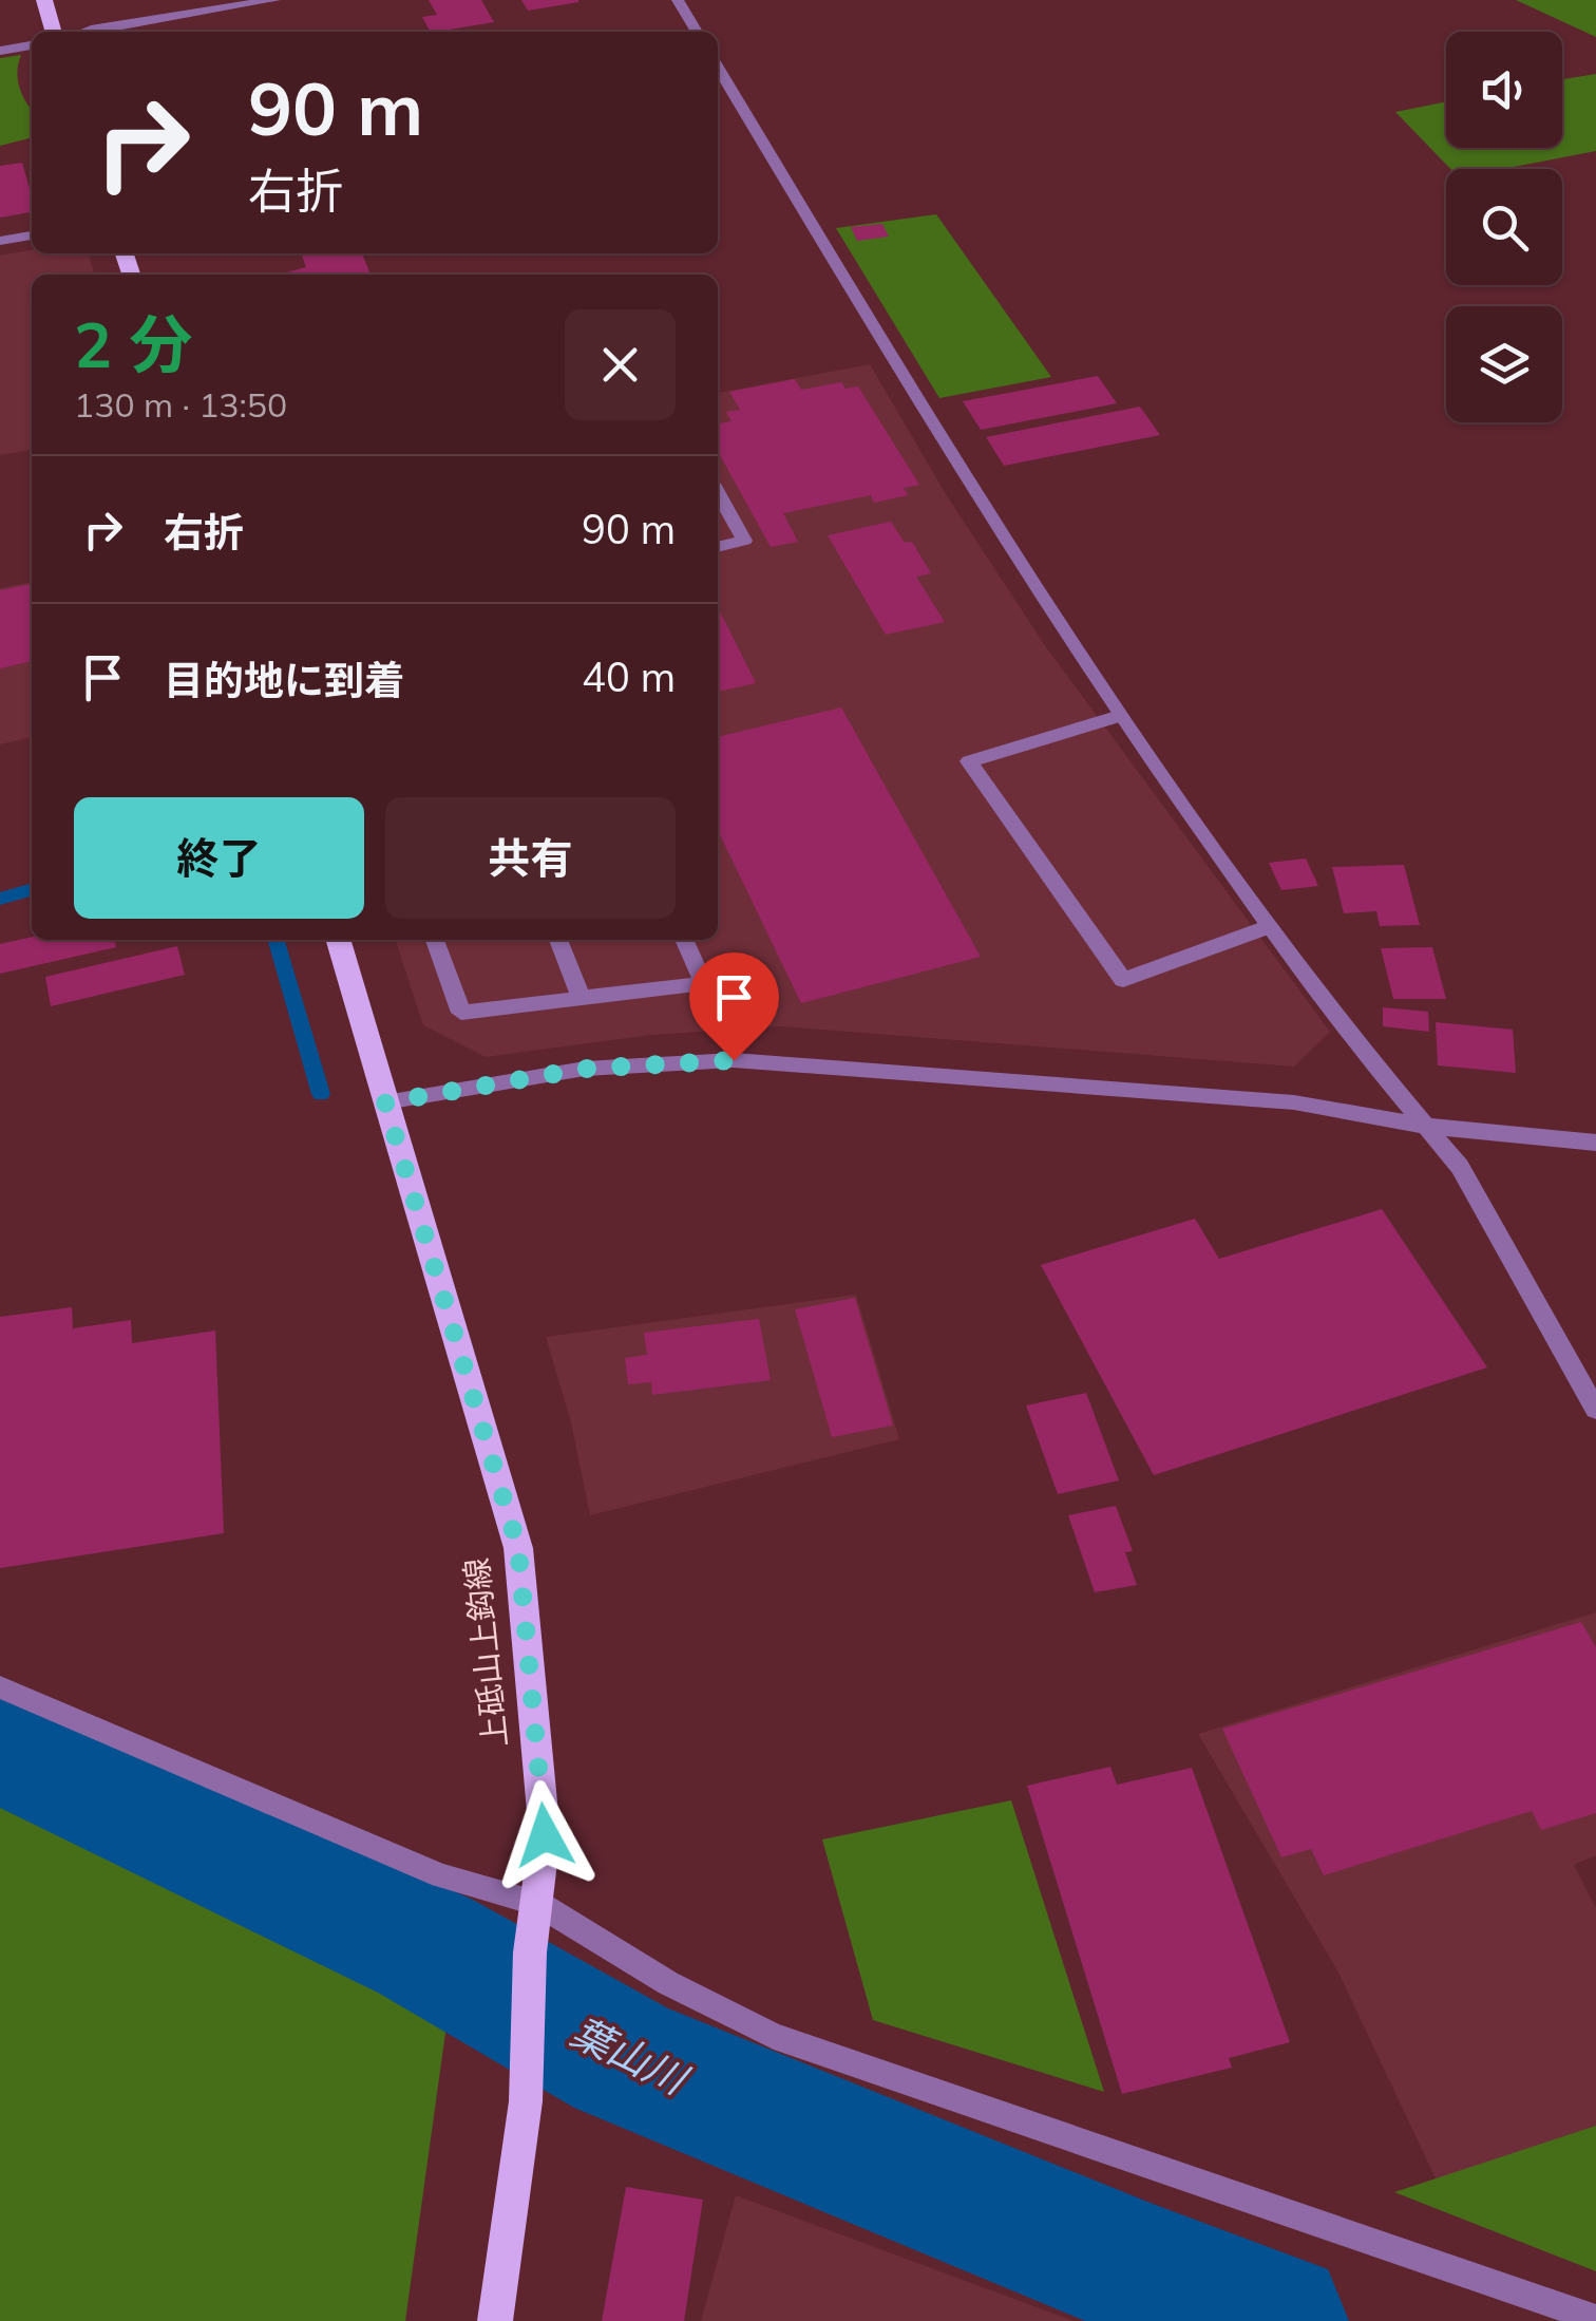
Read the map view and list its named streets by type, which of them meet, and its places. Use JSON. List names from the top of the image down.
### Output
{
  "streets": {
    "main road": ["上砥山上鈎線"]
  },
  "water": ["葉山川"],
  "page": {
    "turn": ["90 m", "右折"],
    "heading": ["2 分", "130 m · 13:50"],
    "list": [
      {
        "name": "右折",
        "value": "90 m"
      },
      {
        "name": "目的地に到着",
        "value": "40 m"
      }
    ],
    "buttons": ["終了", "共有"]
  }
}
